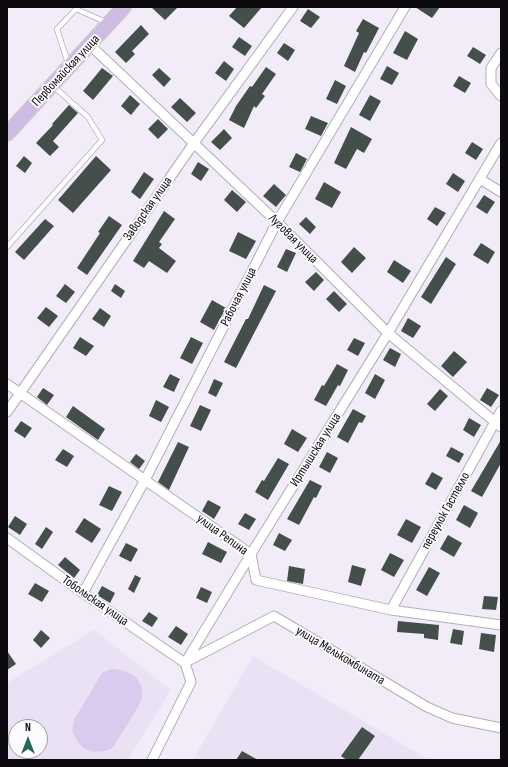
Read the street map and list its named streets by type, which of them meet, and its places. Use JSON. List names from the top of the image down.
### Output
{
  "streets": {
    "main road": ["Первомайская улица"],
    "street": [
      "Заводская улица",
      "Луговая улица",
      "Рабочая улица",
      "Иртышская улица",
      "переулок Гастелло",
      "улица Репина",
      "Тобольская улица",
      "улица Мелькомбината"
    ]
  },
  "crossings": [
    ["Первомайская улица", "Луговая улица"],
    ["Заводская улица", "Луговая улица"],
    ["Заводская улица", "улица Репина"],
    ["Луговая улица", "Рабочая улица"],
    ["Луговая улица", "Иртышская улица"],
    ["Луговая улица", "переулок Гастелло"],
    ["Рабочая улица", "улица Репина"],
    ["Рабочая улица", "Тобольская улица"],
    ["Иртышская улица", "улица Репина"],
    ["Иртышская улица", "Тобольская улица"],
    ["Иртышская улица", "улица Мелькомбината"],
    ["переулок Гастелло", "улица Репина"],
    ["Тобольская улица", "улица Мелькомбината"]
  ],
  "north": "top"
}
